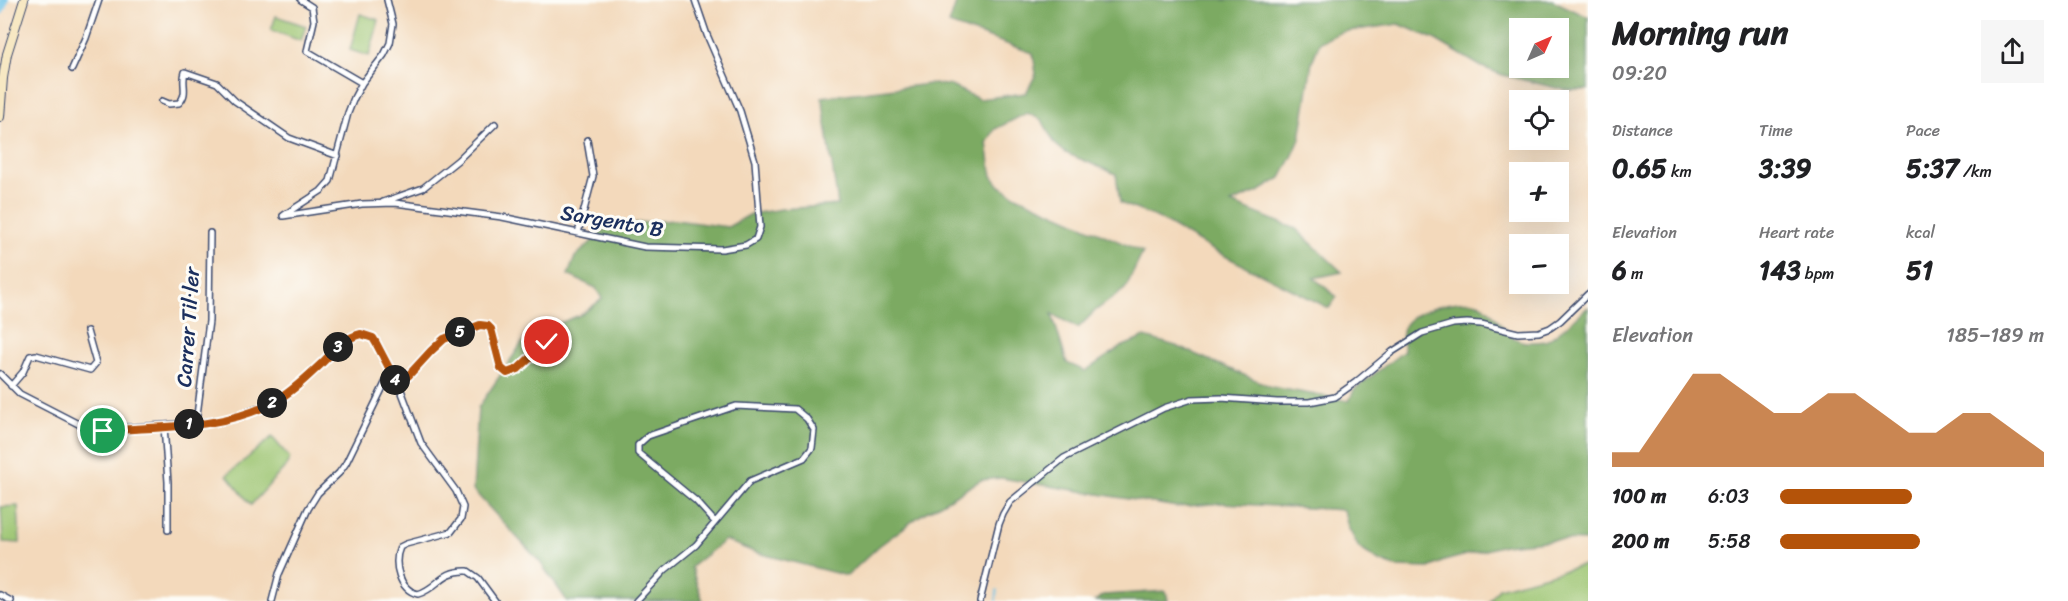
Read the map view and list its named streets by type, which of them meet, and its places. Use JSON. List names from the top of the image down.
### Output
{
  "streets": {
    "street": ["Sargento B", "Carrer Til·ler"]
  },
  "north": "top right",
  "page": {
    "heading": ["Morning run", "09:20"],
    "map_buttons": ["+", "−"],
    "stats": [
      ["Distance", "0.65 km"],
      ["Time", "3:39"],
      ["Pace", "5:37 /km"],
      ["Elevation", "6 m"],
      ["Heart rate", "143 bpm"],
      ["kcal", "51"]
    ],
    "chart": ["Elevation", "185–189 m"],
    "pins": [
      "5",
      "3",
      "4",
      "2",
      "1"
    ],
    "list": [
      {
        "name": "100 m",
        "note": "6:03"
      },
      {
        "name": "200 m",
        "note": "5:58"
      }
    ]
  }
}
